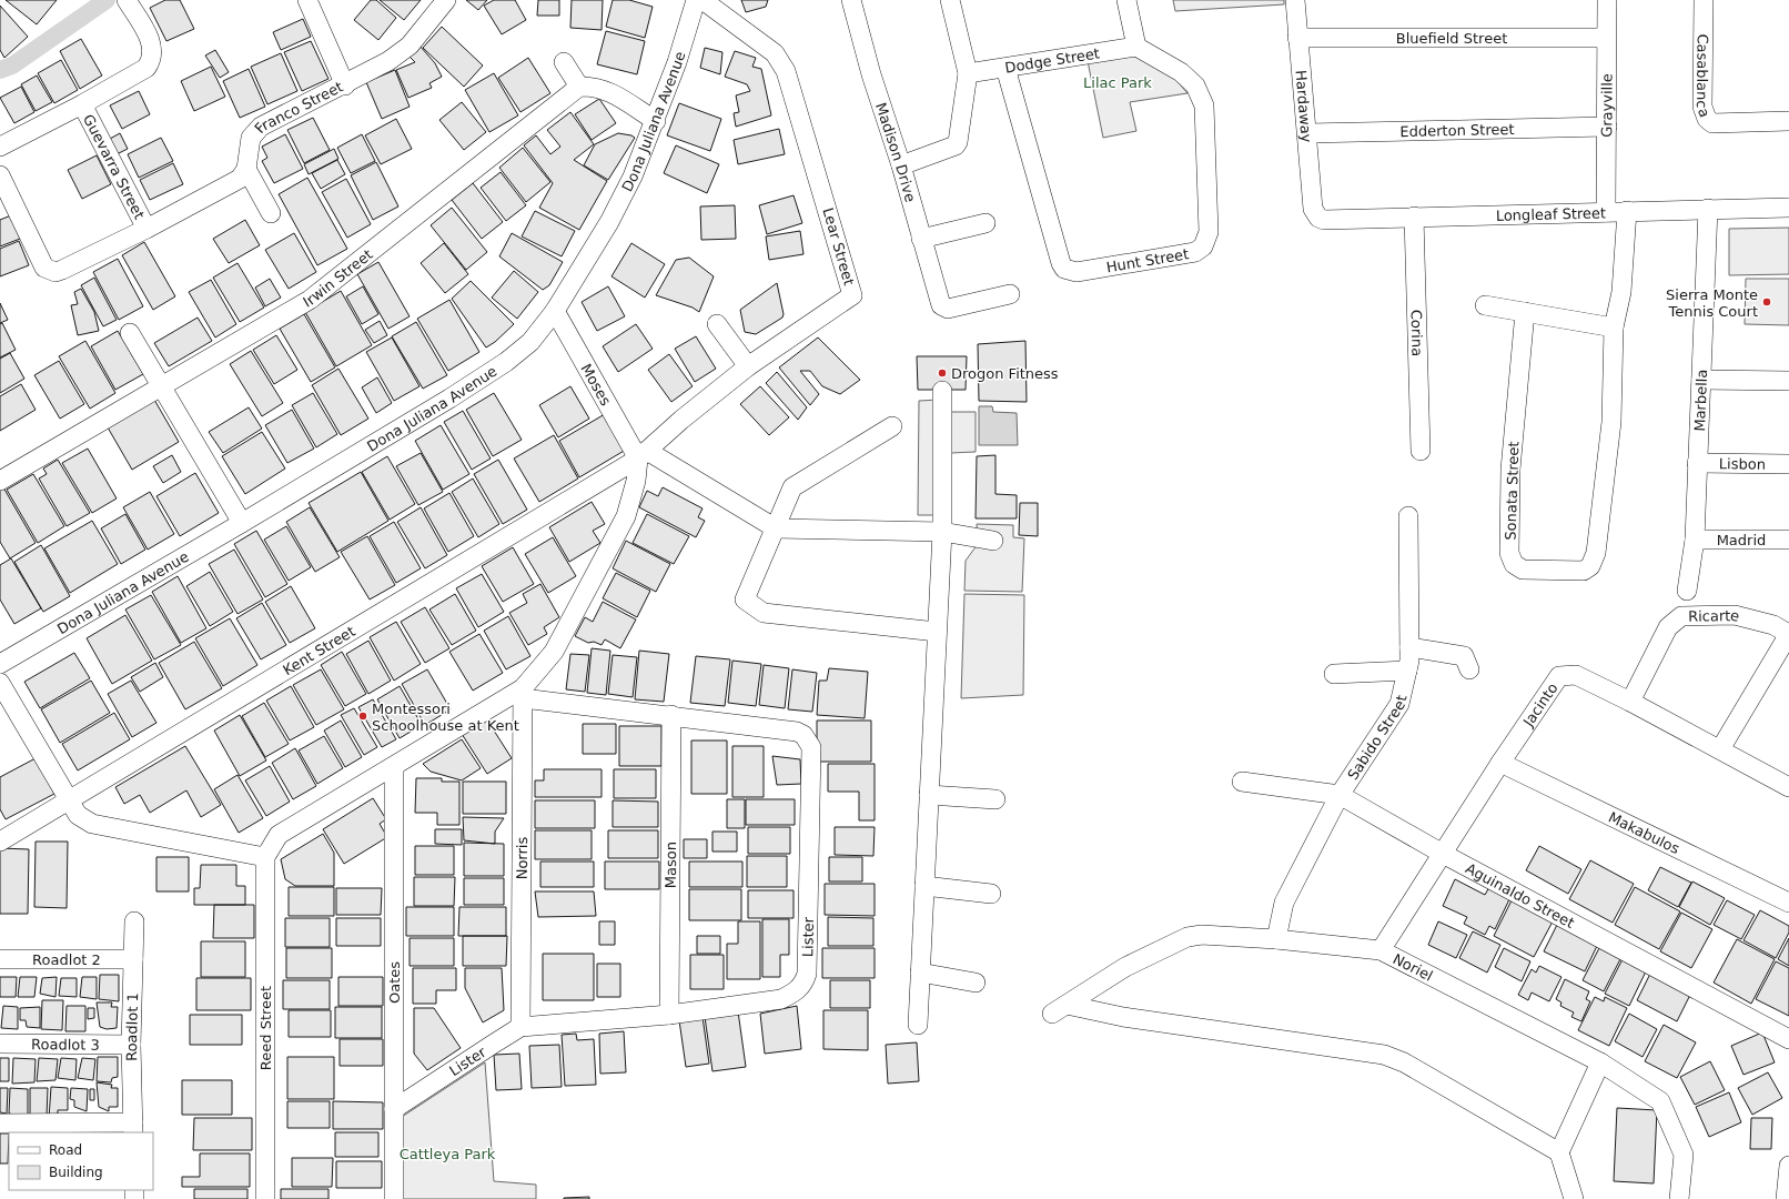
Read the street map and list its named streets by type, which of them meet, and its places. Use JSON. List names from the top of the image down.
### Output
{
  "streets": {
    "street": [
      "Bluefield Street",
      "Dodge Street",
      "Casablanca",
      "Grayville",
      "Hardaway",
      "Franco Street",
      "Dona Juliana Avenue",
      "Edderton Street",
      "Madison Drive",
      "Guevarra Street",
      "Longleaf Street",
      "Lear Street",
      "Hunt Street",
      "Irwin Street",
      "Corina",
      "Moses",
      "Marbella",
      "Lisbon",
      "Sonata Street",
      "Madrid",
      "Ricarte",
      "Kent Street",
      "Jacinto",
      "Sabido Street",
      "Makabulos",
      "Norris",
      "Mason",
      "Aguinaldo Street",
      "Lister",
      "Roadlot 2",
      "Noriel",
      "Oates",
      "Roadlot 1",
      "Reed Street",
      "Roadlot 3"
    ]
  },
  "crossings": [
    ["Bluefield Street", "Grayville"],
    ["Bluefield Street", "Hardaway"],
    ["Dodge Street", "Hunt Street"],
    ["Grayville", "Edderton Street"],
    ["Grayville", "Longleaf Street"],
    ["Hardaway", "Edderton Street"],
    ["Hardaway", "Longleaf Street"],
    ["Dona Juliana Avenue", "Moses"],
    ["Longleaf Street", "Corina"],
    ["Longleaf Street", "Marbella"],
    ["Longleaf Street", "Sonata Street"],
    ["Lear Street", "Moses"],
    ["Lear Street", "Kent Street"],
    ["Moses", "Kent Street"],
    ["Marbella", "Lisbon"],
    ["Marbella", "Madrid"],
    ["Ricarte", "Jacinto"],
    ["Jacinto", "Makabulos"],
    ["Jacinto", "Aguinaldo Street"],
    ["Jacinto", "Noriel"],
    ["Sabido Street", "Aguinaldo Street"],
    ["Sabido Street", "Noriel"],
    ["Norris", "Lister"],
    ["Mason", "Lister"],
    ["Lister", "Oates"],
    ["Roadlot 2", "Roadlot 1"],
    ["Roadlot 1", "Roadlot 3"]
  ],
  "parks": ["Lilac Park", "Cattleya Park"],
  "places": ["Sierra Monte Tennis Court", "Drogon Fitness", "Montessori Schoolhouse at Kent"],
  "legend": ["Road", "Building"]
}
